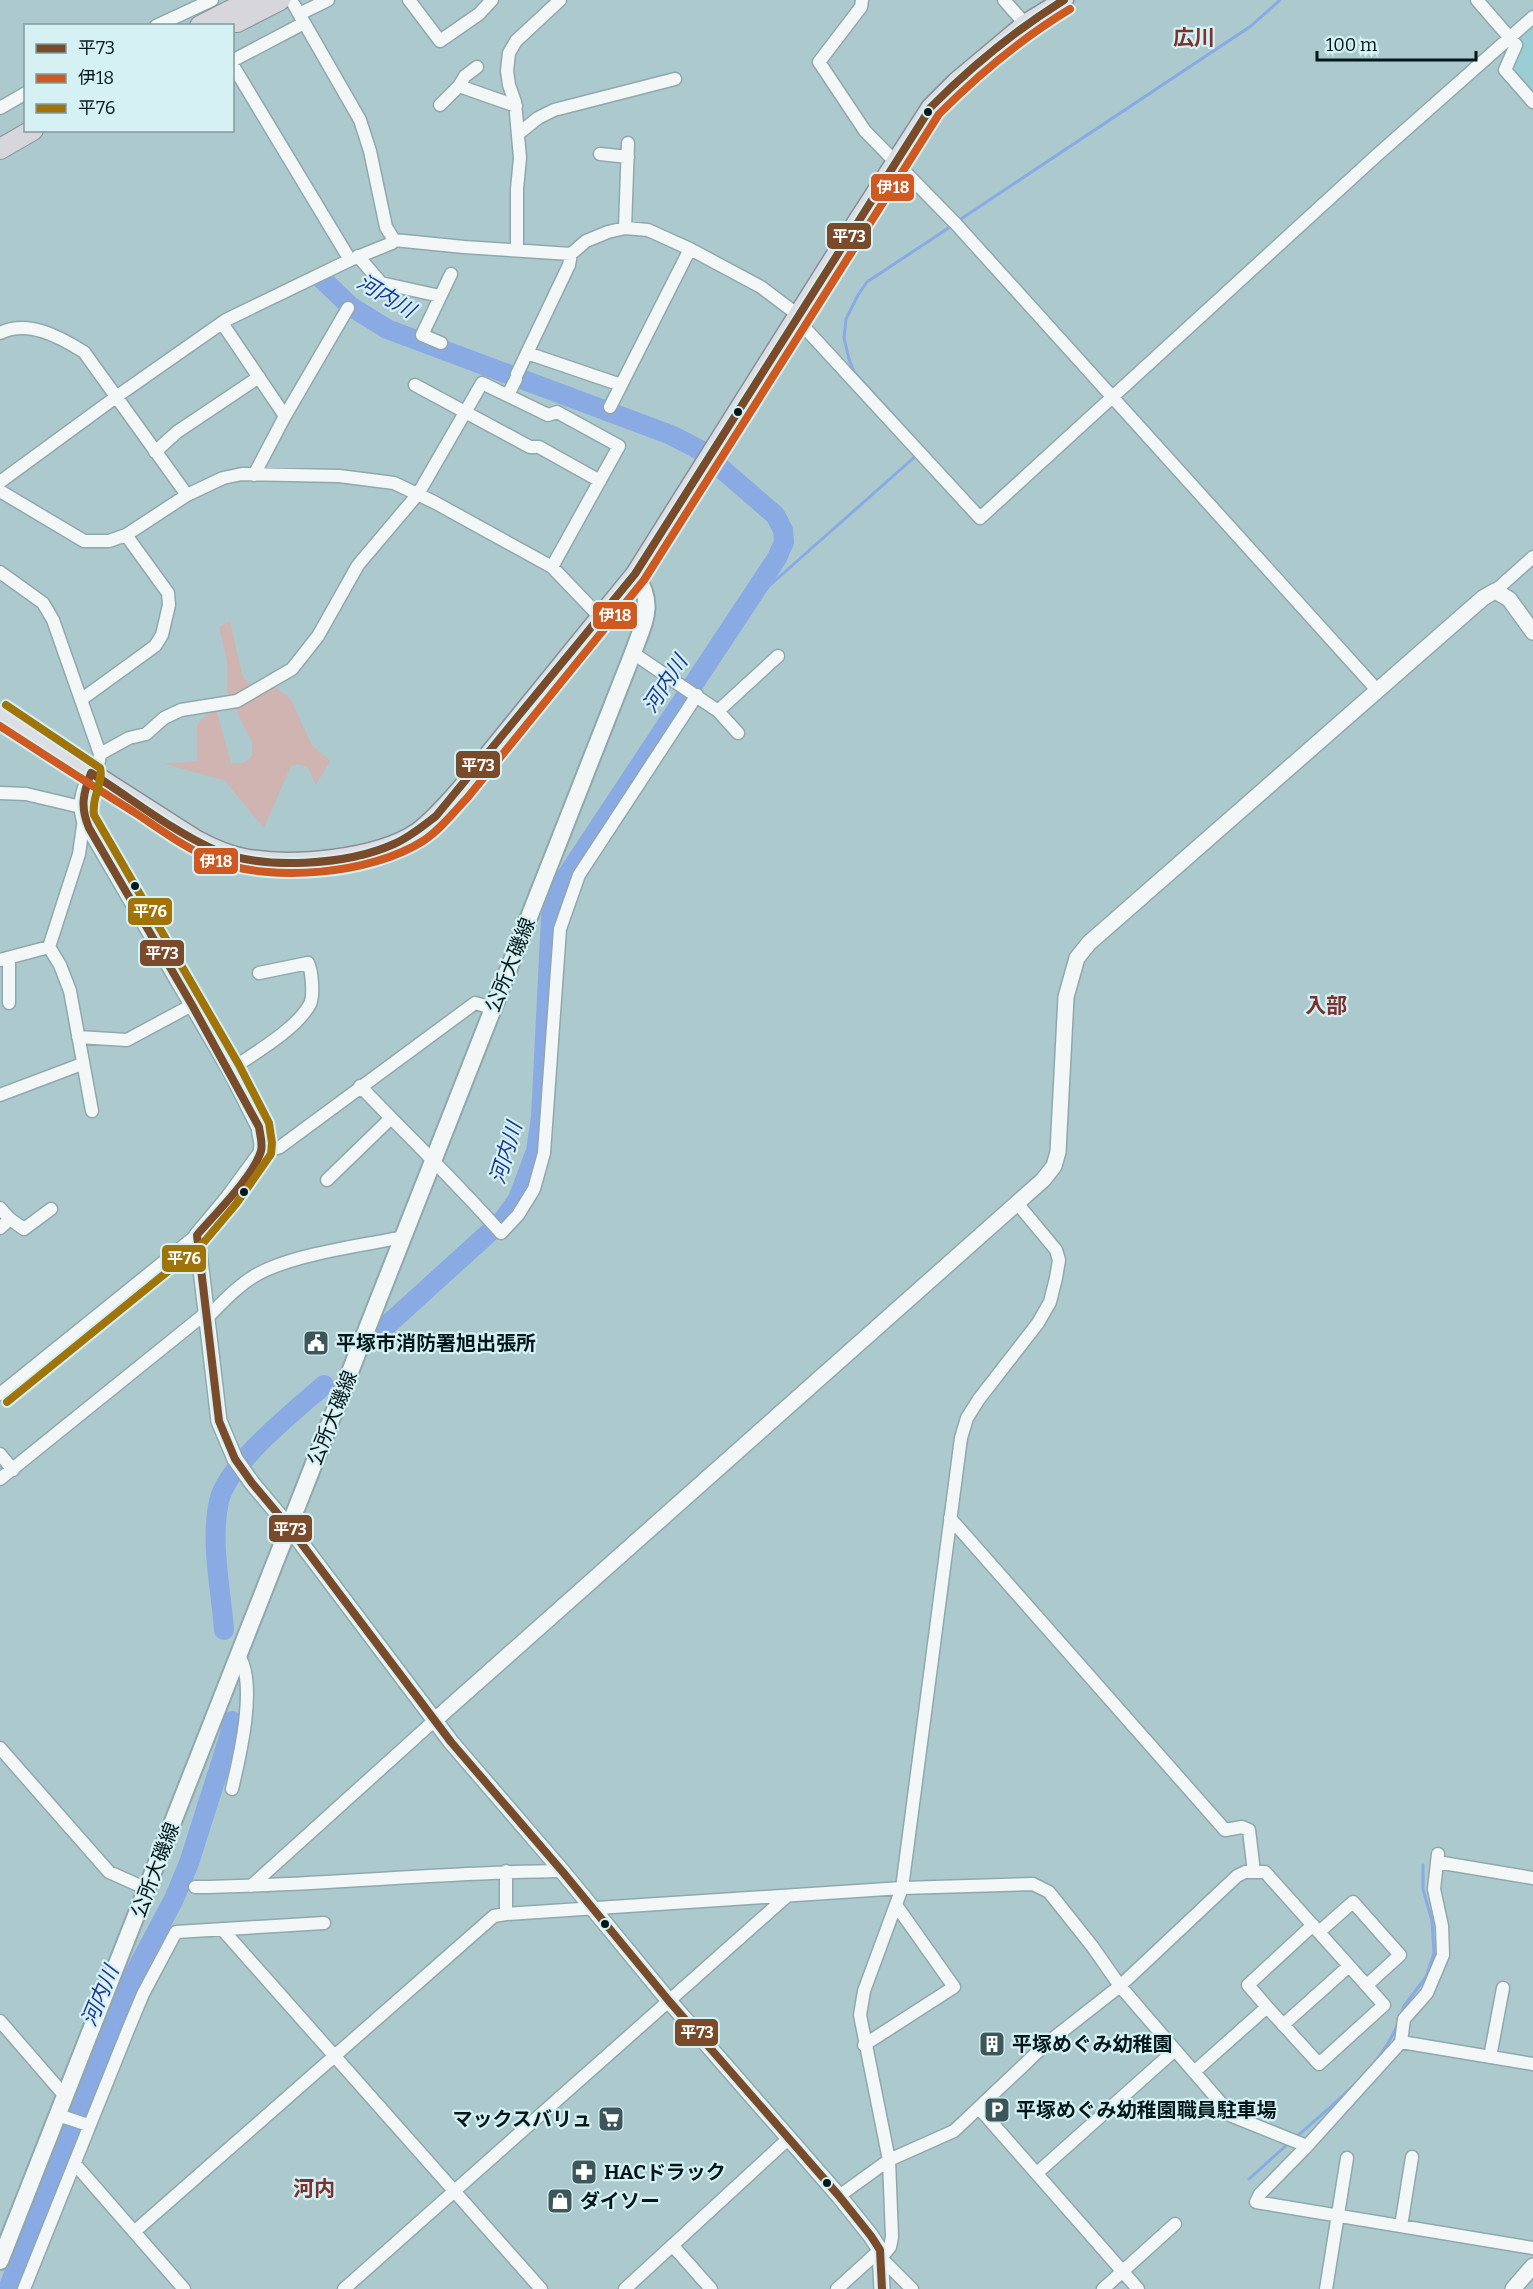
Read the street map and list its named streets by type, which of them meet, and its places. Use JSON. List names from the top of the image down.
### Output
{
  "streets": {
    "main road": ["公所大磯線"]
  },
  "districts": ["広川", "入部", "河内"],
  "water": ["河内川"],
  "places": {
    "public building": ["平塚市消防署旭出張所"],
    "building": ["平塚めぐみ幼稚園"],
    "parking": ["平塚めぐみ幼稚園職員駐車場"],
    "supermarket": ["マックスバリュ"],
    "pharmacy": ["HACドラック"],
    "shop": ["ダイソー"]
  },
  "lines": ["transit line 平73", "transit line 伊18", "transit line 平76"],
  "legend": ["平73", "伊18", "平76"],
  "scale_bar": "100 m"
}
